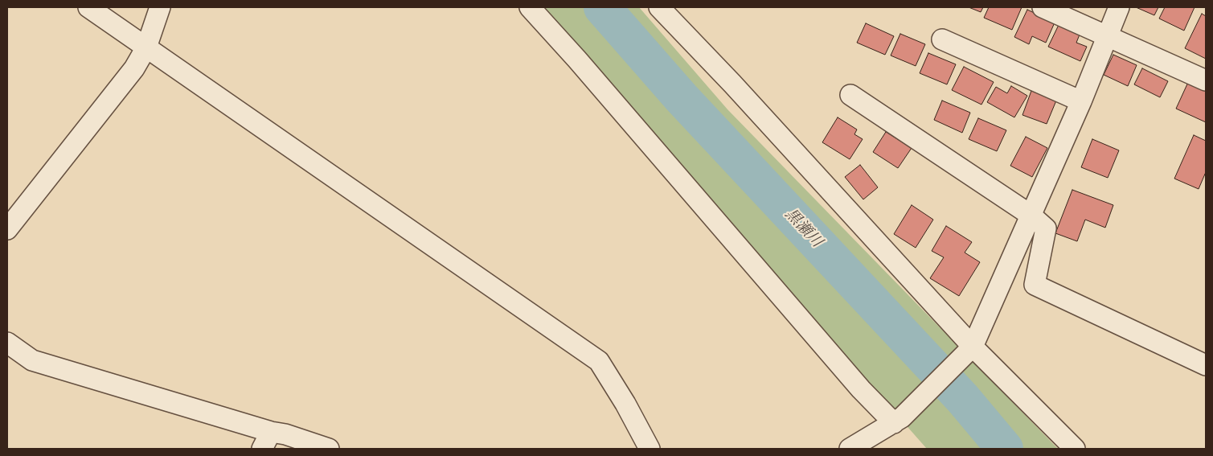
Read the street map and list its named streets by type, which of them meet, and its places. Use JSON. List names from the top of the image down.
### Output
{
  "water": ["黒瀬川"]
}
